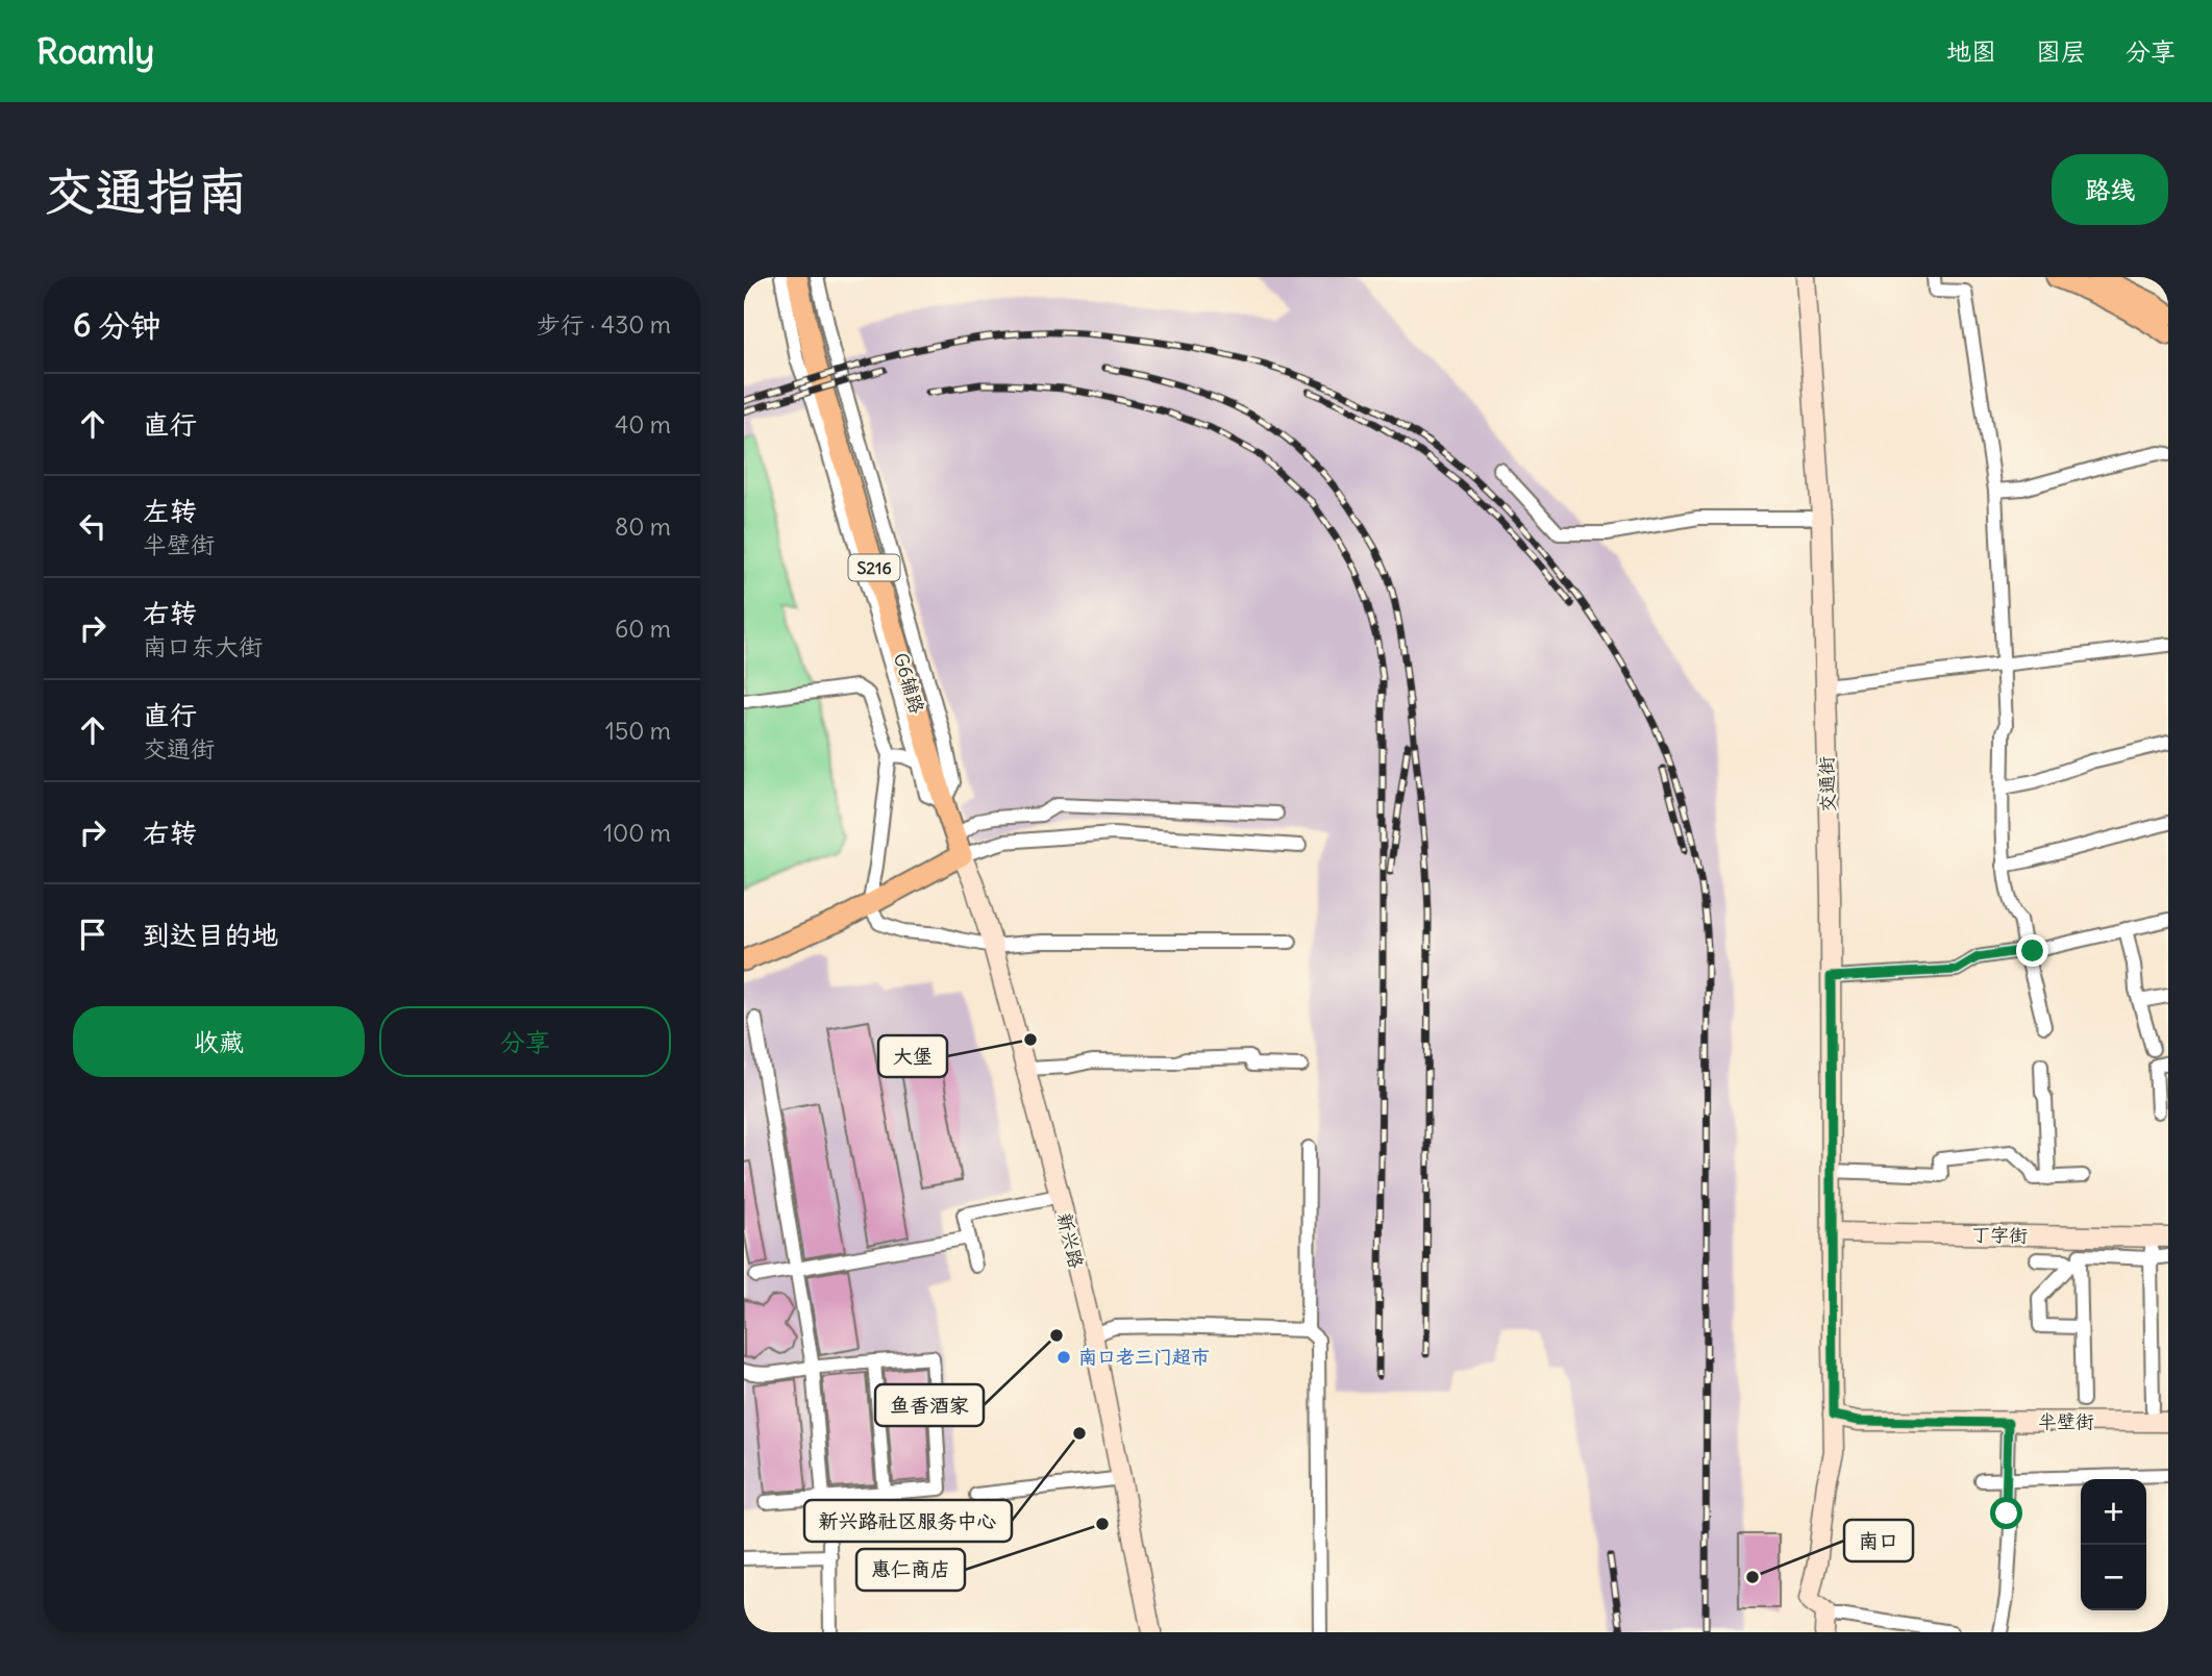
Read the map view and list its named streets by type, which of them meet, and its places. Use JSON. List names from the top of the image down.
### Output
{
  "streets": {
    "main road": ["S216", "G6辅路"],
    "street": [
      "交通街",
      "丁字街",
      "新兴路",
      "半壁街"
    ]
  },
  "crossings": [
    ["G6辅路", "新兴路"],
    ["交通街", "丁字街"],
    ["交通街", "半壁街"]
  ],
  "places": [
    "大堡",
    "鱼香酒家",
    "南口老三门超市",
    "新兴路社区服务中心",
    "惠仁商店",
    "南口"
  ],
  "page": {
    "header": "Roamly",
    "nav": ["地图", "图层", "分享"],
    "buttons": [
      "路线",
      ["收藏", "分享"]
    ],
    "title": "交通指南",
    "heading": ["6 分钟", "步行 · 430 m"],
    "list": [
      ["直行", "40 m"],
      ["左转", "半壁街", "80 m"],
      ["右转", "南口东大街", "60 m"],
      ["直行", "交通街", "150 m"],
      ["右转", "100 m"],
      "到达目的地"
    ],
    "map_buttons": ["+", "−"]
  }
}
